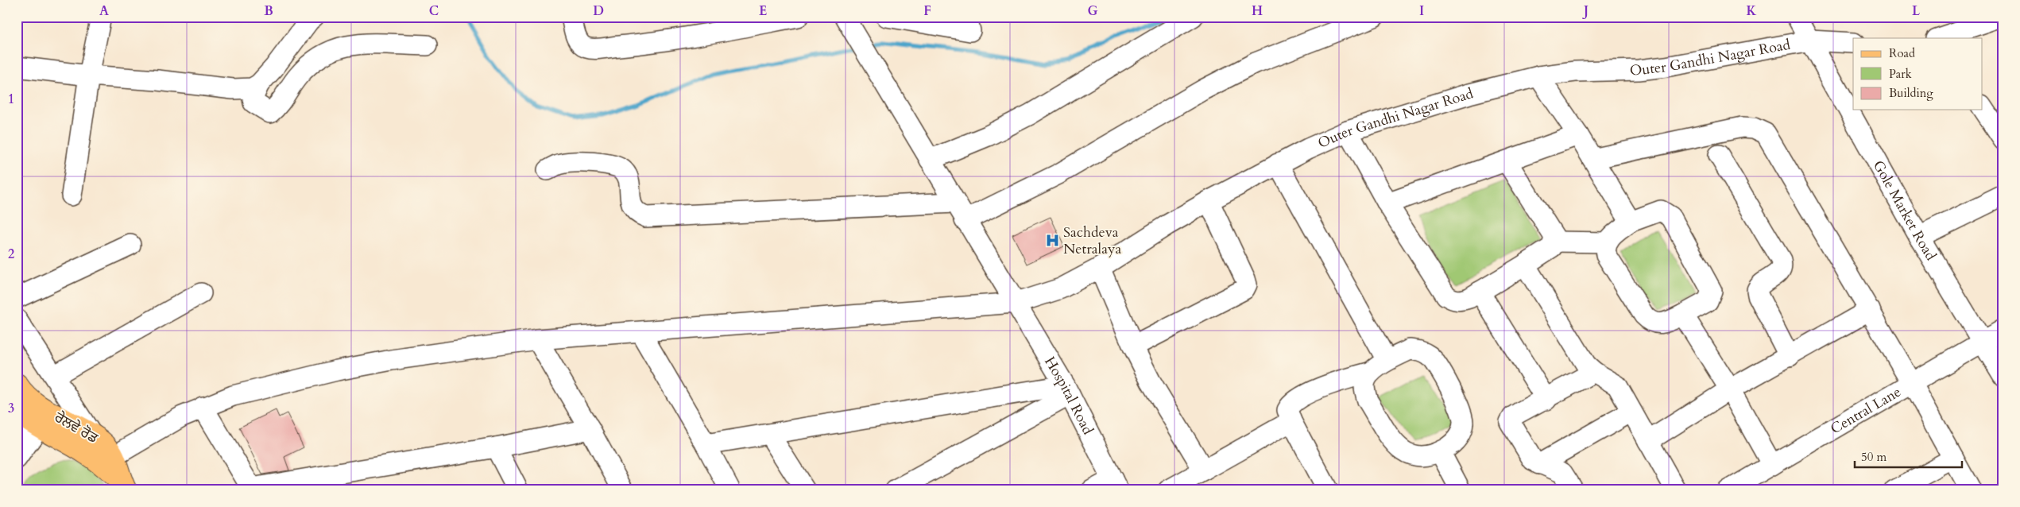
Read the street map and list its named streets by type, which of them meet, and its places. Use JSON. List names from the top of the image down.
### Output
{
  "streets": {
    "main road": ["ਰੇਲਵੇ ਰੋਡ"],
    "street": [
      "Outer Gandhi Nagar Road",
      "Gole Market Road",
      "Hospital Road",
      "Central Lane"
    ]
  },
  "crossings": [
    ["Outer Gandhi Nagar Road", "Gole Market Road"],
    ["Outer Gandhi Nagar Road", "Hospital Road"],
    ["Outer Gandhi Nagar Road", "ਰੇਲਵੇ ਰੋਡ"],
    ["Gole Market Road", "Central Lane"]
  ],
  "places": {
    "hospital": ["Sachdeva Netralaya"]
  },
  "legend": ["Road", "Park", "Building"],
  "scale_bar": "50 m",
  "grid": {
    "columns": [
      "A",
      "B",
      "C",
      "D",
      "E",
      "F",
      "G",
      "H",
      "I",
      "J",
      "K",
      "L"
    ],
    "rows": ["1", "2", "3"]
  }
}
